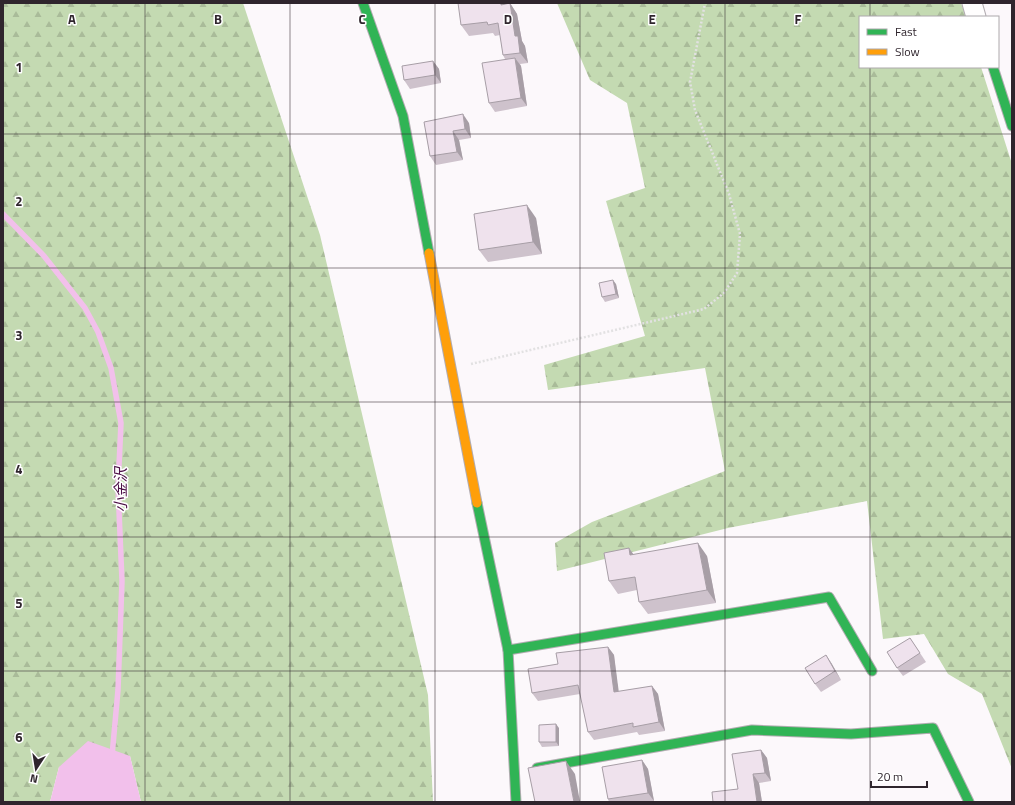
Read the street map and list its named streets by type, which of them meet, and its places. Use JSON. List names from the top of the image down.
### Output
{
  "water": ["小金沢"],
  "legend": ["Fast", "Slow"],
  "scale_bar": "20 m",
  "north": "bottom",
  "grid": {
    "columns": [
      "A",
      "B",
      "C",
      "D",
      "E",
      "F"
    ],
    "rows": [
      "1",
      "2",
      "3",
      "4",
      "5",
      "6"
    ]
  }
}
